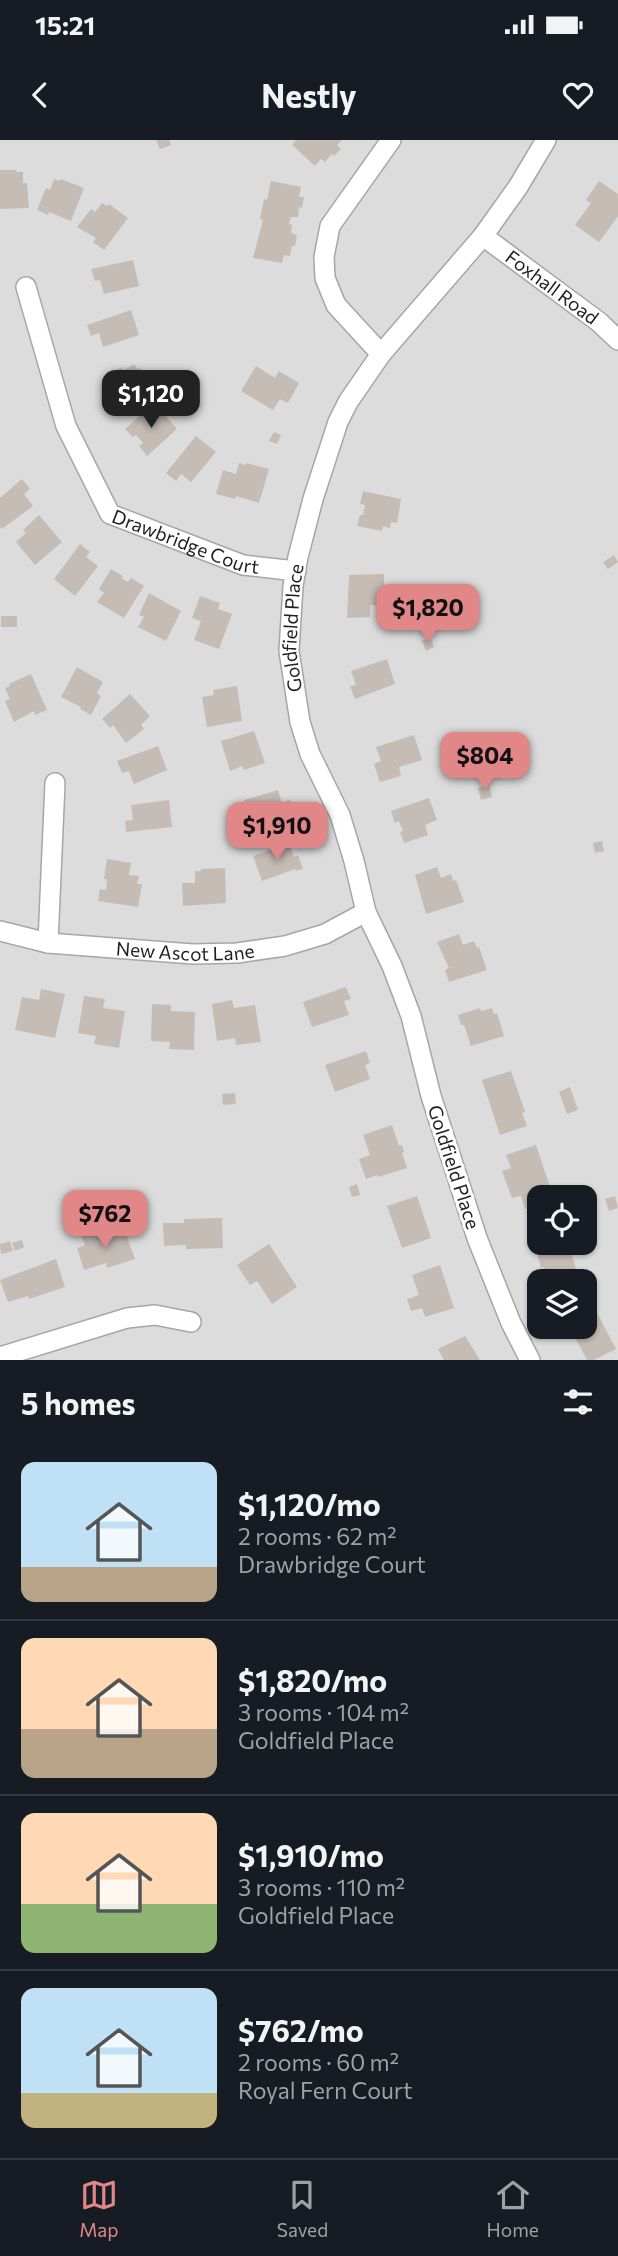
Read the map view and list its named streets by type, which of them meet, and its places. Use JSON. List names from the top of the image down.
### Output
{
  "streets": {
    "street": [
      "Foxhall Road",
      "Drawbridge Court",
      "Goldfield Place",
      "New Ascot Lane"
    ]
  },
  "crossings": [
    ["Foxhall Road", "Goldfield Place"],
    ["Drawbridge Court", "Goldfield Place"],
    ["Goldfield Place", "New Ascot Lane"]
  ],
  "page": {
    "status": "15:21",
    "header": "Nestly",
    "price": [
      "$1,120",
      "$1,820",
      "$804",
      "$1,910",
      "$762"
    ],
    "heading": "5 homes",
    "list": [
      {
        "name": "$1,120/mo",
        "note": "2 rooms · 62 m² · Drawbridge Court"
      },
      {
        "name": "$1,820/mo",
        "note": "3 rooms · 104 m² · Goldfield Place"
      },
      {
        "name": "$1,910/mo",
        "note": "3 rooms · 110 m² · Goldfield Place"
      },
      {
        "name": "$762/mo",
        "note": "2 rooms · 60 m² · Royal Fern Court"
      }
    ],
    "tabs": ["Map", "Saved", "Home"]
  }
}
